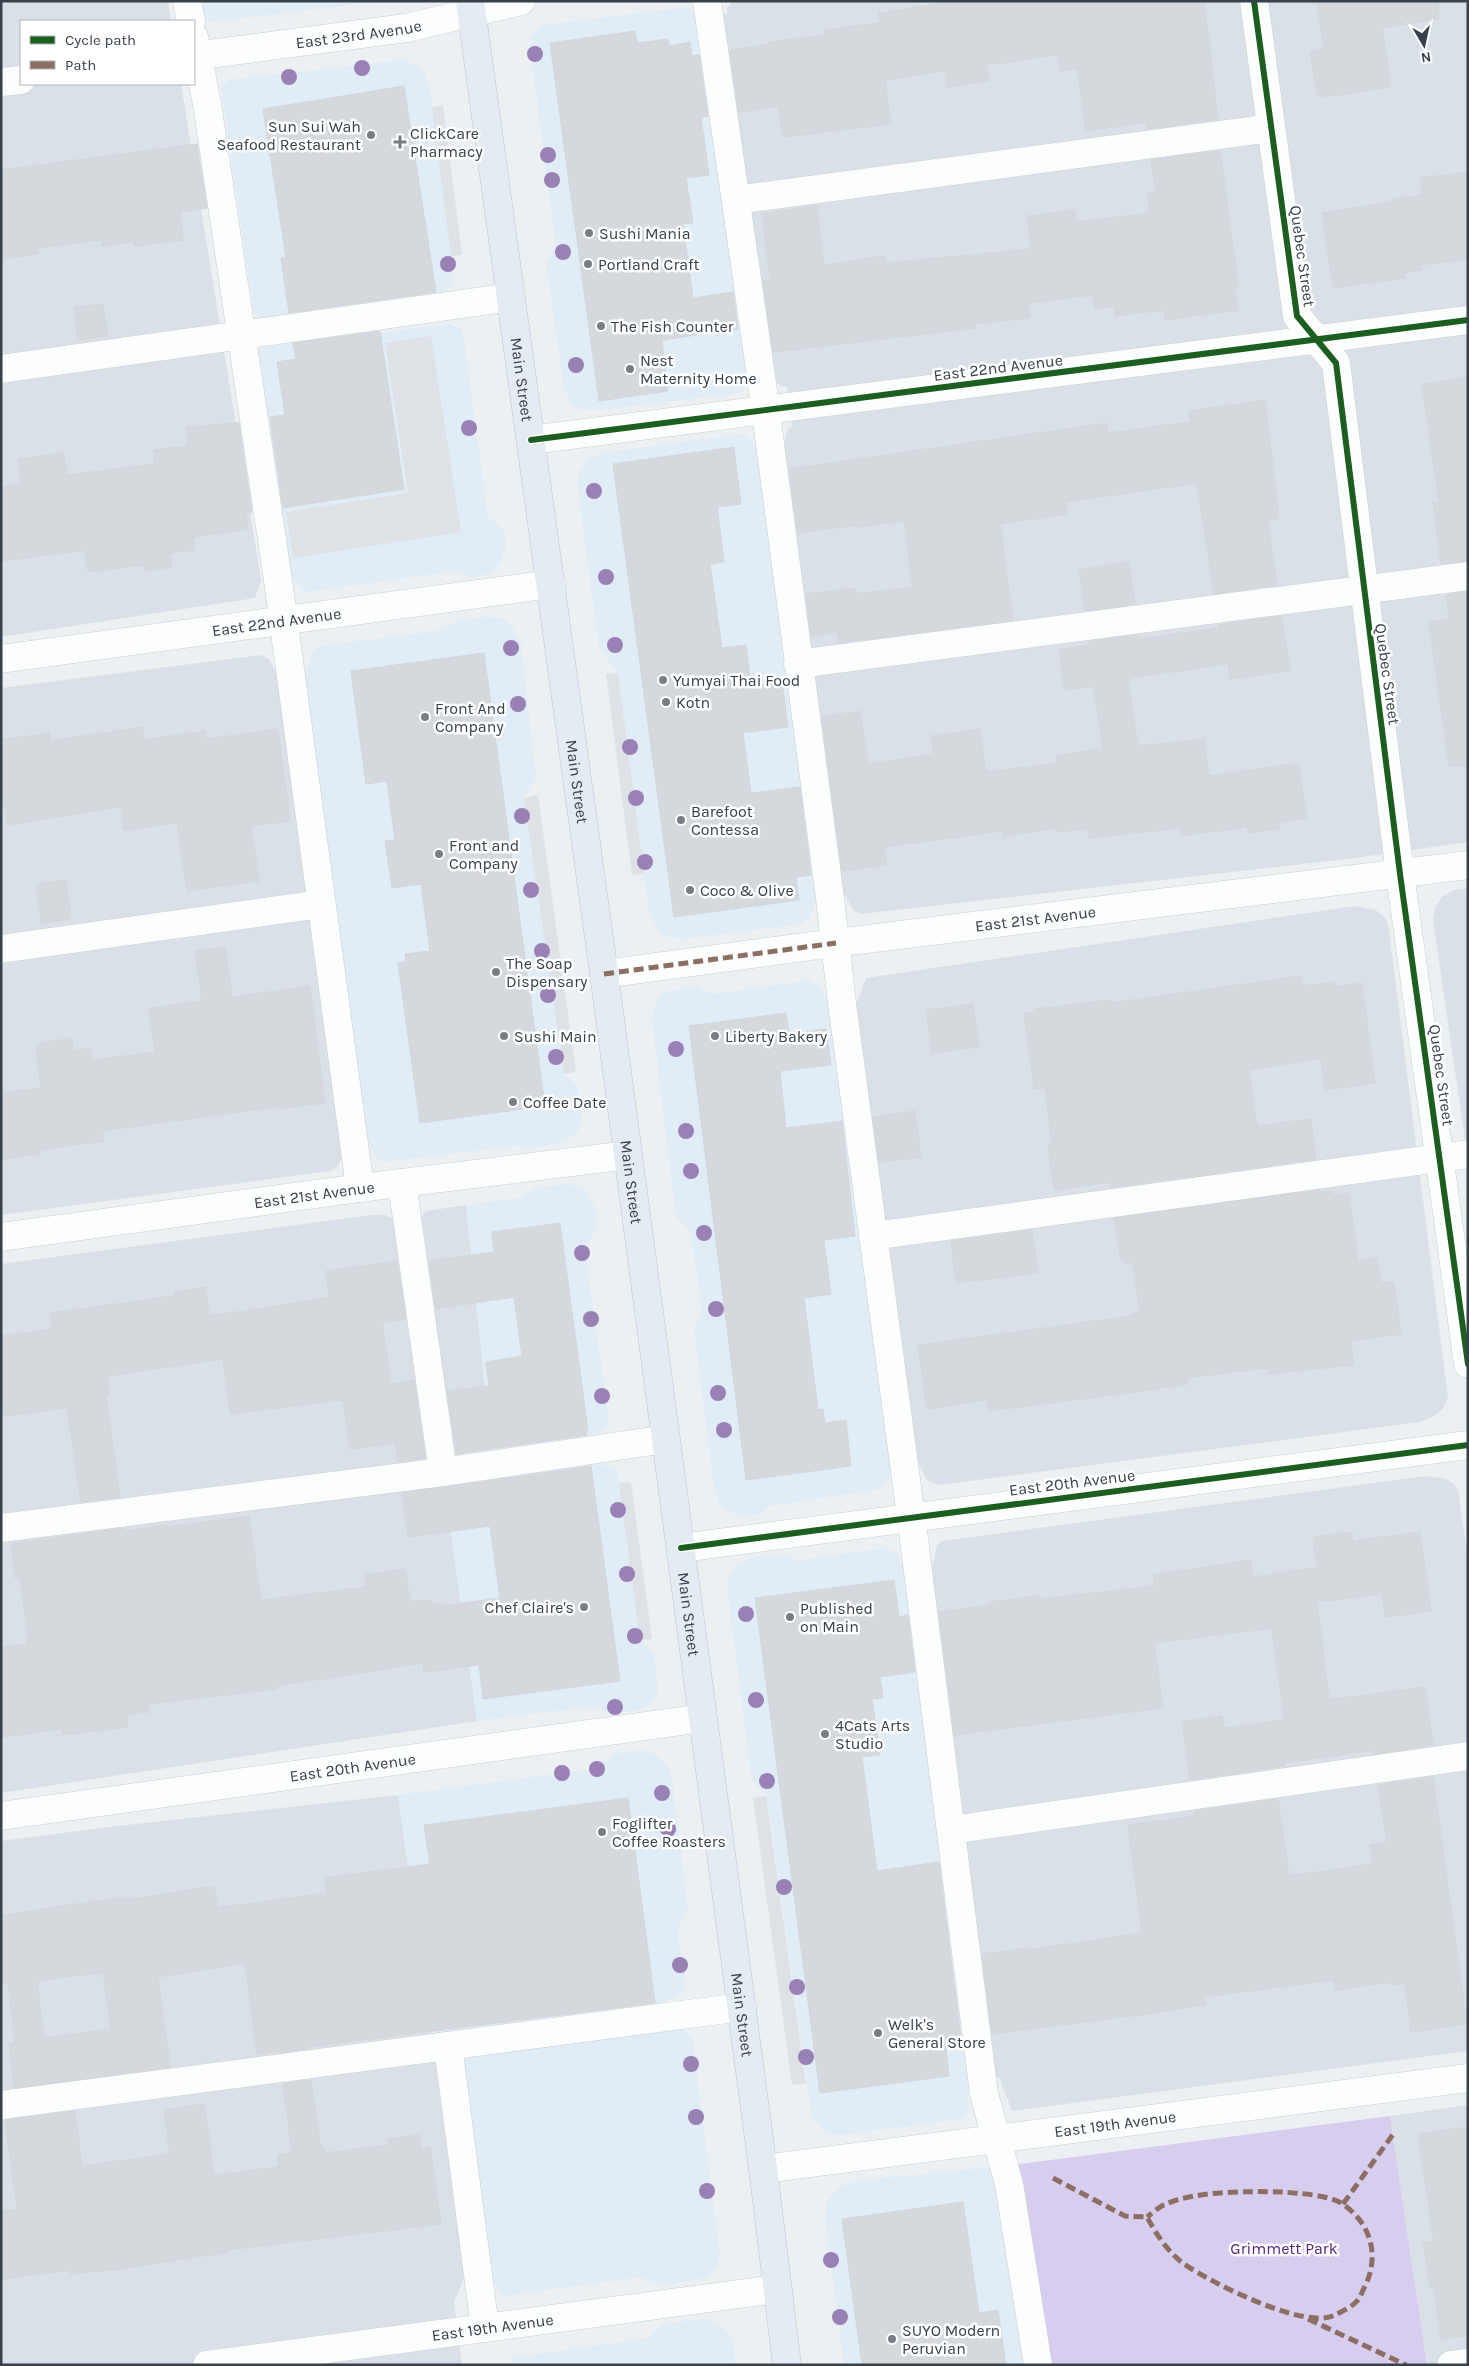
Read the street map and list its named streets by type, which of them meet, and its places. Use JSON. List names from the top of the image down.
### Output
{
  "streets": {
    "main road": ["Main Street"],
    "street": [
      "East 23rd Avenue",
      "Quebec Street",
      "East 22nd Avenue",
      "East 21st Avenue",
      "East 20th Avenue",
      "East 19th Avenue"
    ]
  },
  "crossings": [
    ["East 23rd Avenue", "Main Street"],
    ["Quebec Street", "East 22nd Avenue"],
    ["Quebec Street", "East 21st Avenue"],
    ["East 22nd Avenue", "Main Street"],
    ["Main Street", "East 21st Avenue"],
    ["Main Street", "East 20th Avenue"],
    ["Main Street", "East 19th Avenue"]
  ],
  "parks": ["Grimmett Park"],
  "places": {
    "other": [
      "Sun Sui Wah Seafood Restaurant",
      "Sushi Mania",
      "Portland Craft",
      "The Fish Counter",
      "Nest Maternity Home",
      "Yumyai Thai Food",
      "Kotn",
      "Front And Company",
      "Barefoot Contessa",
      "Front and Company",
      "Coco & Olive",
      "The Soap Dispensary",
      "Sushi Main",
      "Liberty Bakery",
      "Coffee Date",
      "Chef Claire's",
      "Published on Main",
      "4Cats Arts Studio",
      "Foglifter Coffee Roasters",
      "Welk's General Store",
      "SUYO Modern Peruvian"
    ],
    "health": ["ClickCare Pharmacy"]
  },
  "legend": ["Cycle path", "Path"],
  "north": "bottom"
}
